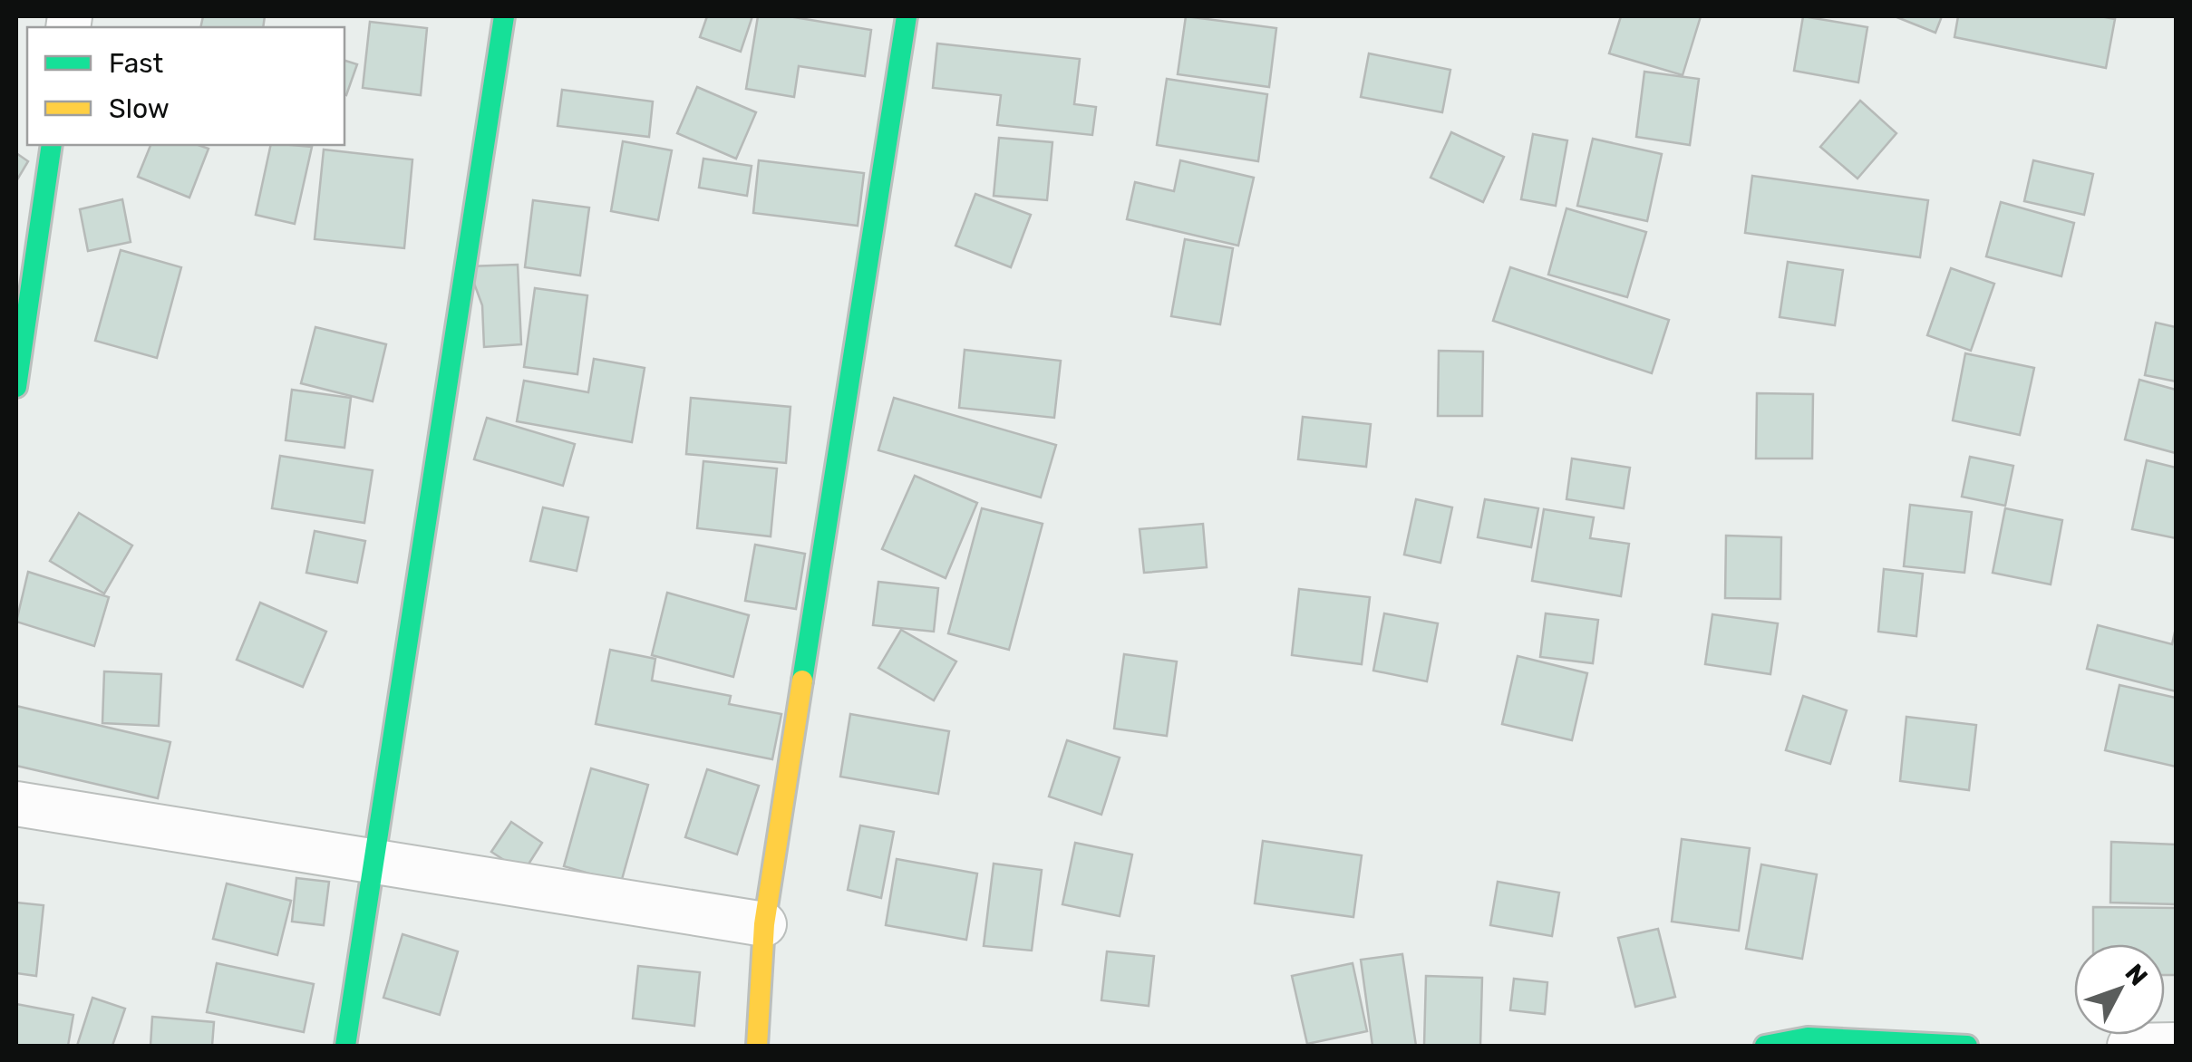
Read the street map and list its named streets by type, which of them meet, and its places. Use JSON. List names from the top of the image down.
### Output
{
  "legend": ["Fast", "Slow"],
  "north": "top right"
}
